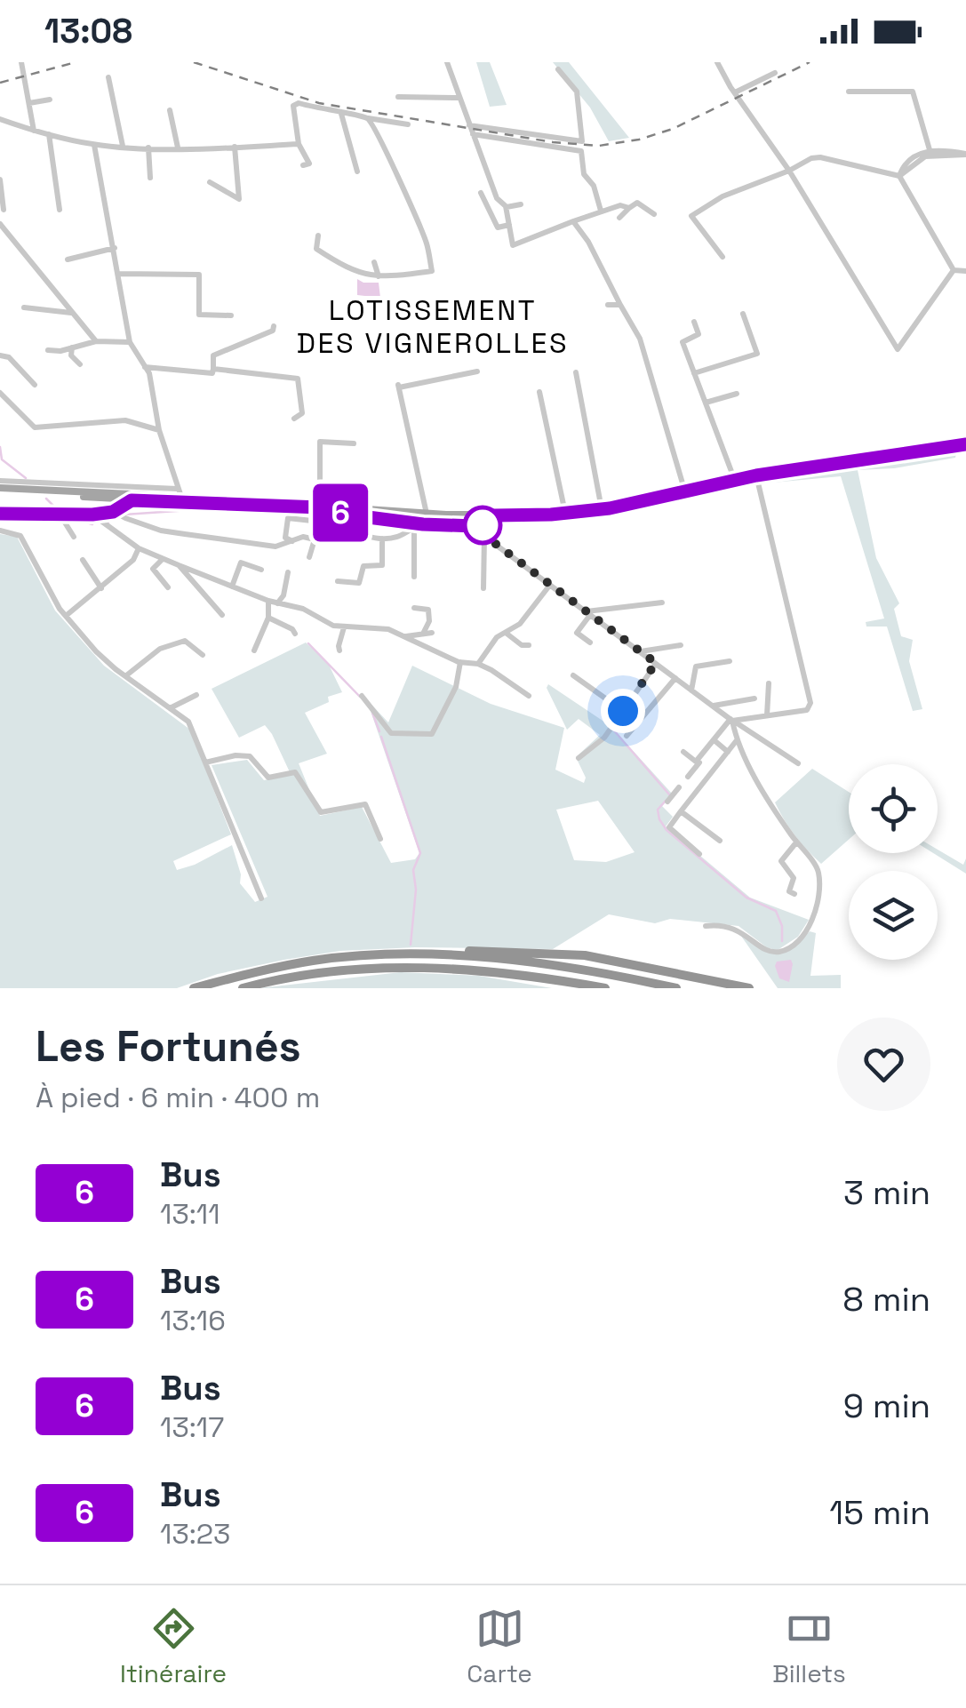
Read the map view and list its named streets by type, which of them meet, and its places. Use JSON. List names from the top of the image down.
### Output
{
  "districts": ["LOTISSEMENT DES VIGNEROLLES"],
  "lines": ["bus line 6"],
  "page": {
    "status": "13:08",
    "on_map": "6",
    "heading": ["Les Fortunés", "À pied · 6 min · 400 m"],
    "list": [
      {
        "mark": "6",
        "name": "Bus",
        "note": "13:11",
        "value": "3 min"
      },
      {
        "mark": "6",
        "name": "Bus",
        "note": "13:16",
        "value": "8 min"
      },
      {
        "mark": "6",
        "name": "Bus",
        "note": "13:17",
        "value": "9 min"
      },
      {
        "mark": "6",
        "name": "Bus",
        "note": "13:23",
        "value": "15 min"
      }
    ],
    "tabs": ["Itinéraire", "Carte", "Billets"]
  }
}
